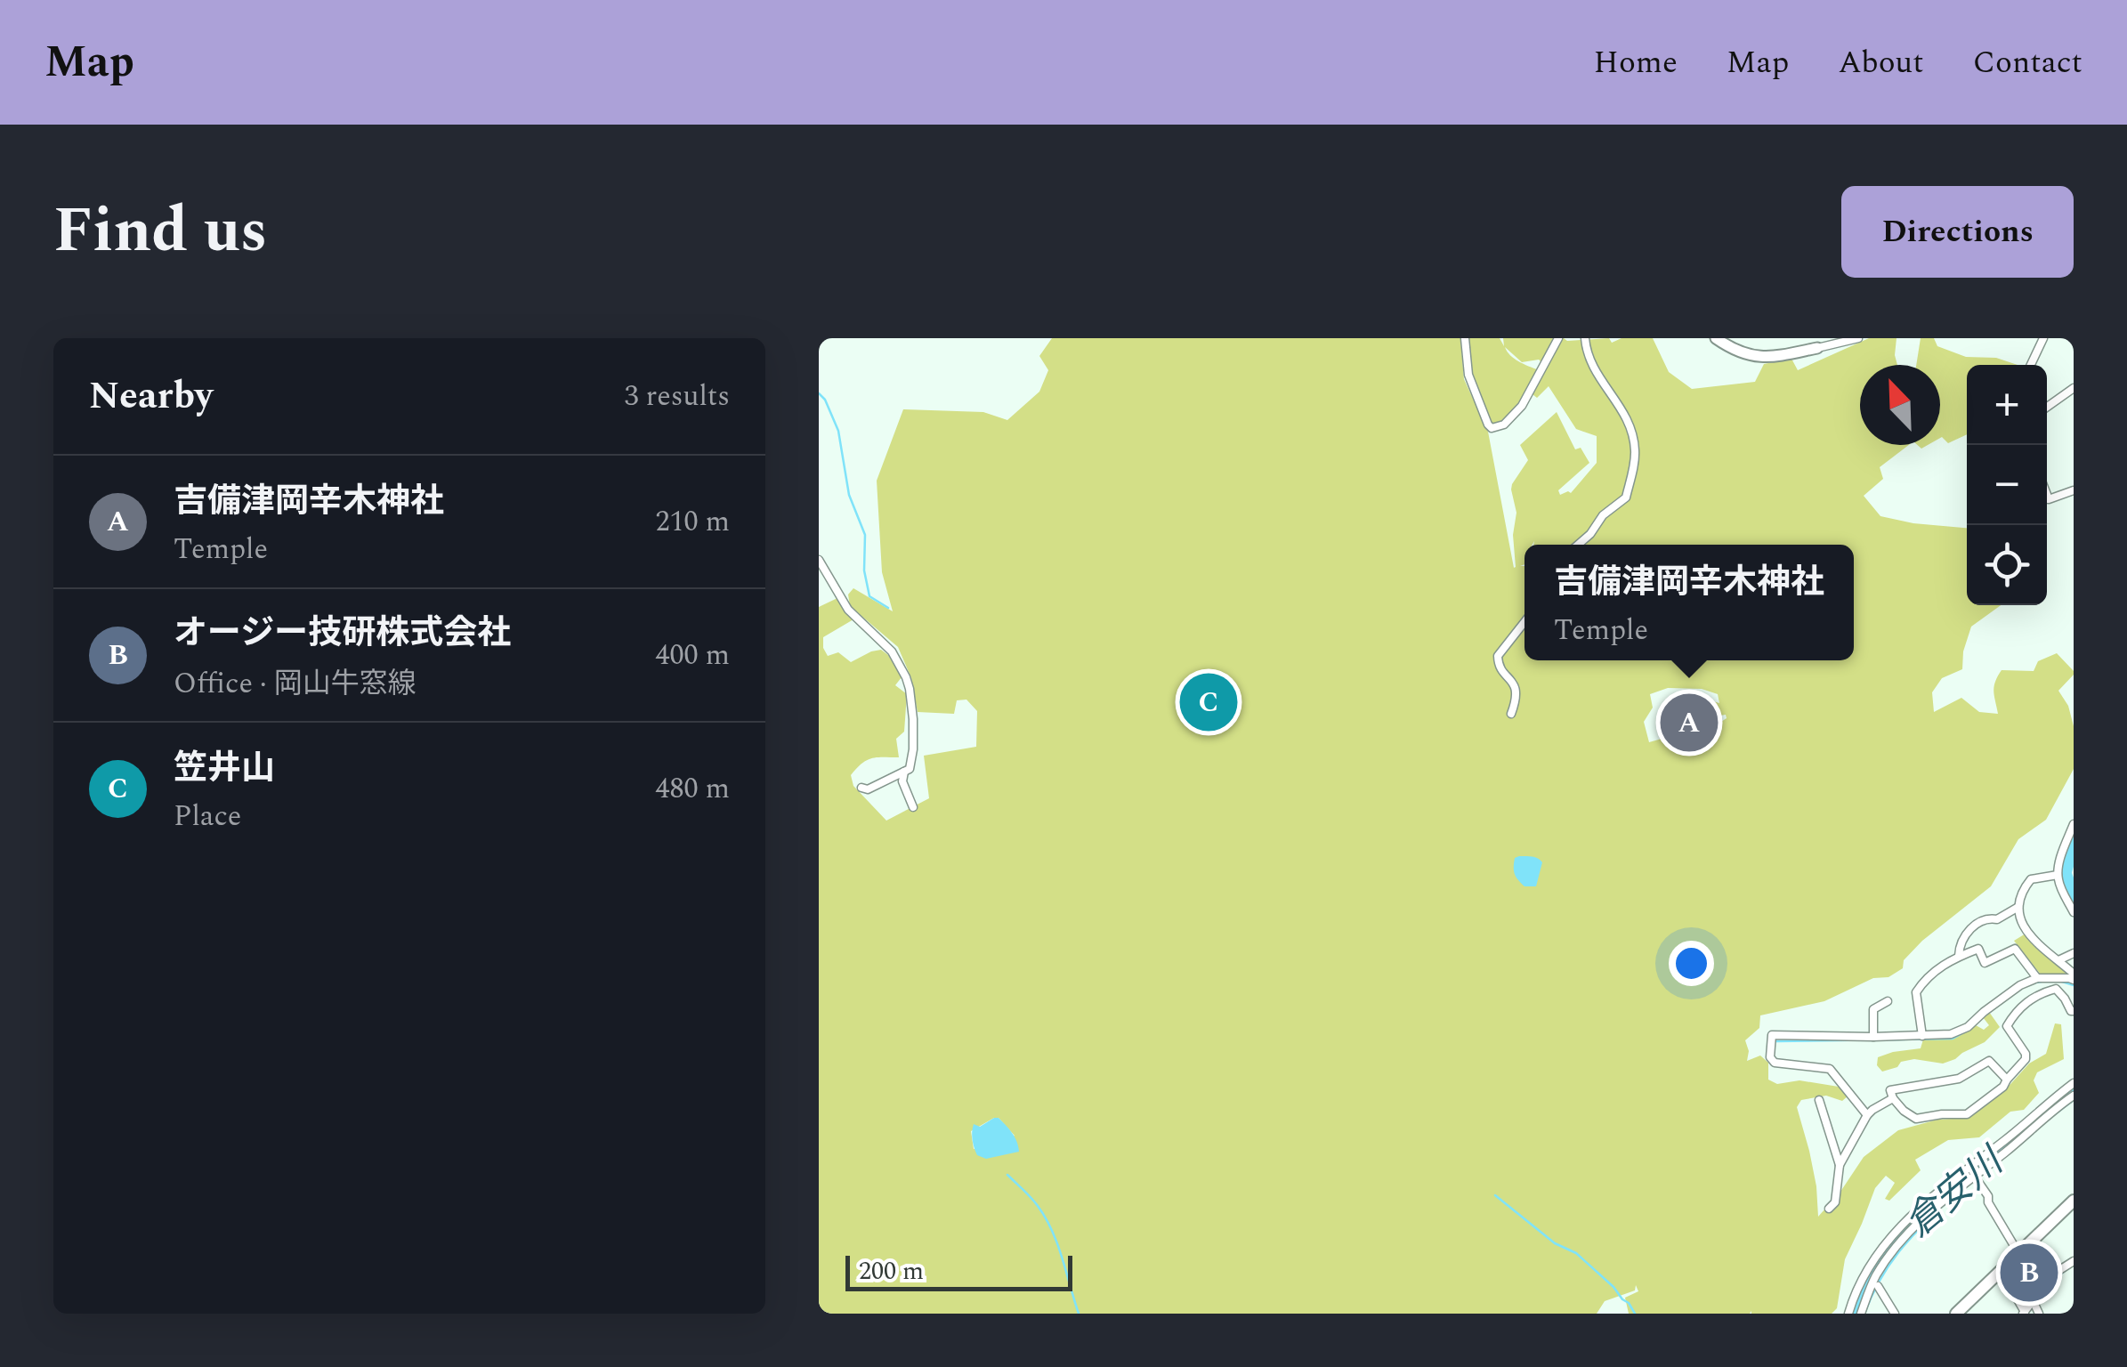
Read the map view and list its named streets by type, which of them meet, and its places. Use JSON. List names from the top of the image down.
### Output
{
  "water": ["倉安川"],
  "scale_bar": "200 m",
  "north": "top left",
  "page": {
    "header": "Map",
    "nav": [
      "Home",
      "Map",
      "About",
      "Contact"
    ],
    "title": "Find us",
    "buttons": "Directions",
    "heading": ["Nearby", "3 results"],
    "map_buttons": ["+", "−"],
    "list": [
      {
        "mark": "A",
        "name": "吉備津岡辛木神社",
        "note": "Temple",
        "value": "210 m"
      },
      {
        "mark": "B",
        "name": "オージー技研株式会社",
        "note": "Office · 岡山牛窓線",
        "value": "400 m"
      },
      {
        "mark": "C",
        "name": "笠井山",
        "note": "Place",
        "value": "480 m"
      }
    ],
    "popup": ["吉備津岡辛木神社", "Temple"],
    "pins": ["C", "A", "B"],
    "scale": "200 m"
  }
}
